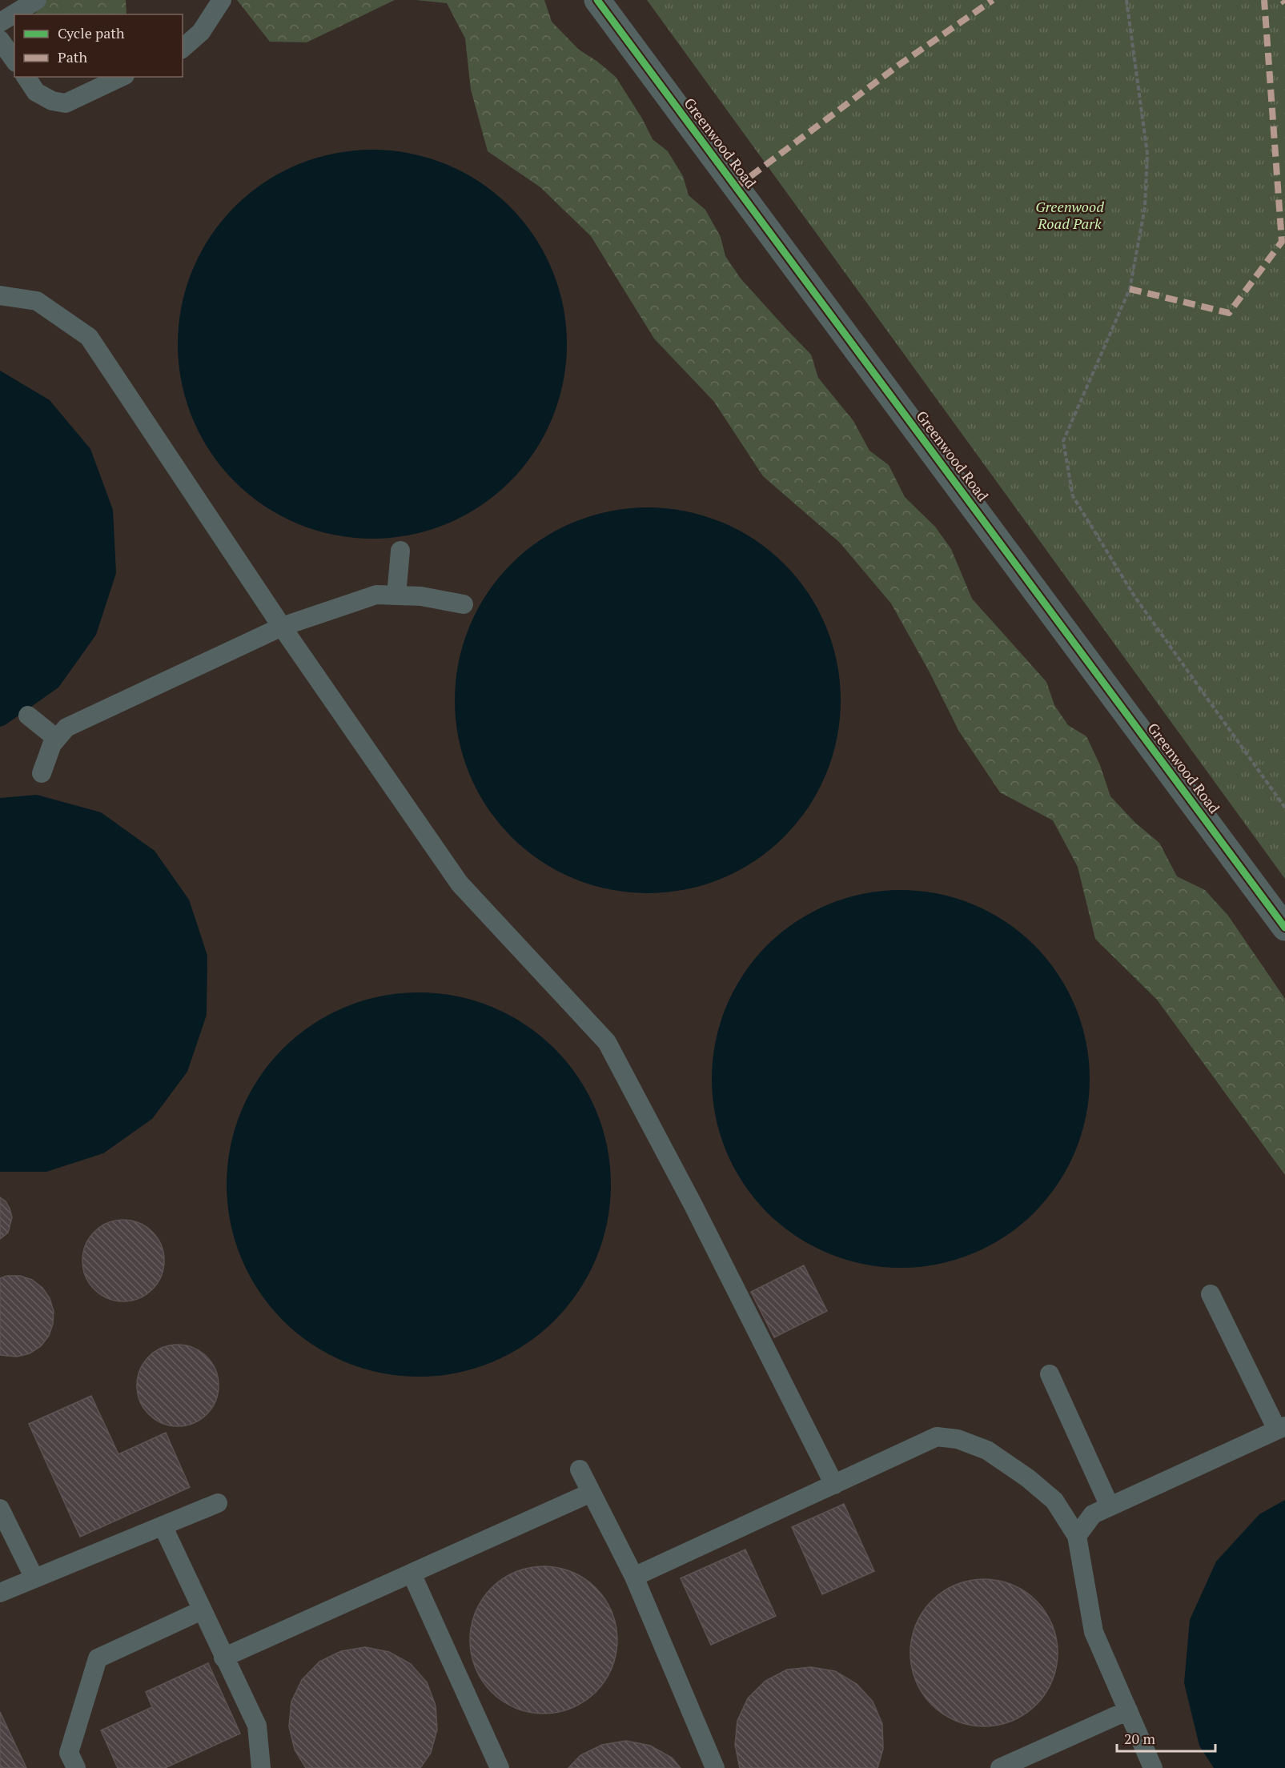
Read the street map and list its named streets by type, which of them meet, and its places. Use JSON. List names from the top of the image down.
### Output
{
  "streets": {
    "street": ["Greenwood Road"]
  },
  "parks": ["Greenwood Road Park"],
  "legend": ["Cycle path", "Path"],
  "scale_bar": "20 m"
}
